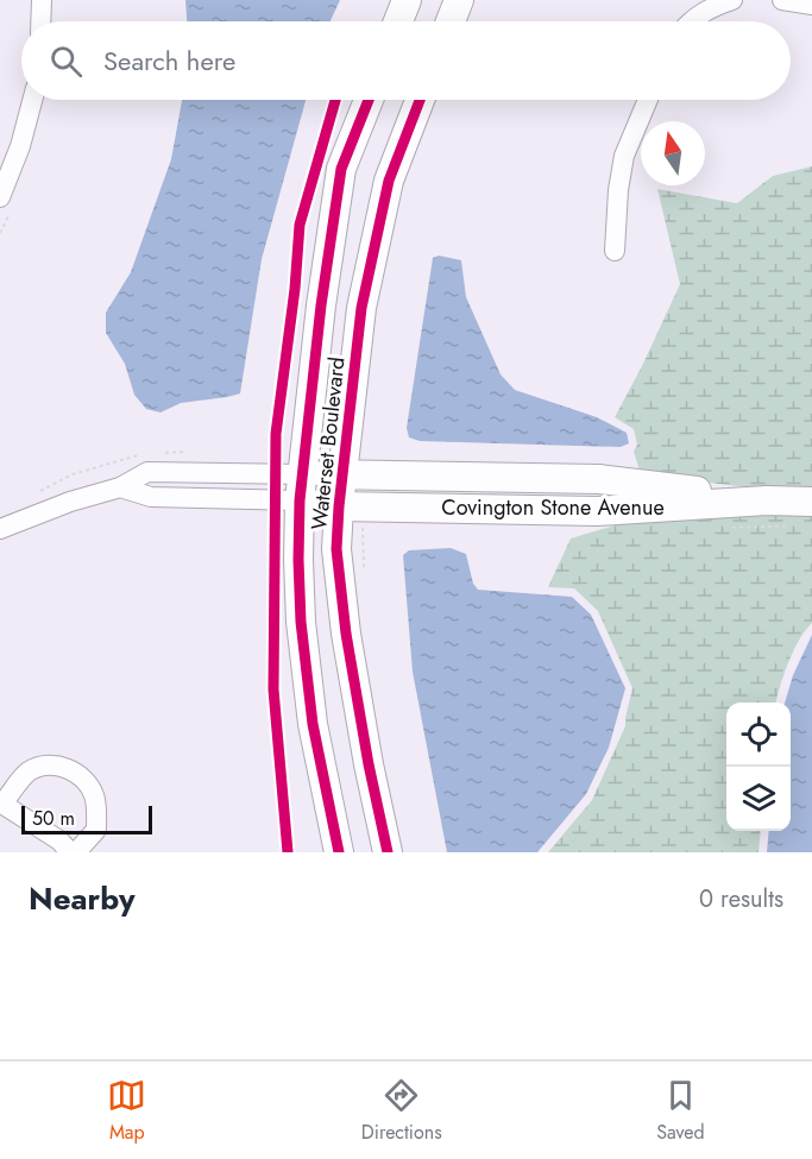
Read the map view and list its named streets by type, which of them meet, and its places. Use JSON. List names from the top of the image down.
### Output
{
  "streets": {
    "street": ["Waterset Boulevard", "Covington Stone Avenue"]
  },
  "crossings": [
    ["Waterset Boulevard", "Covington Stone Avenue"]
  ],
  "scale_bar": "50 m",
  "north": "top",
  "page": {
    "search": "Search here",
    "scale": "50 m",
    "heading": ["Nearby", "0 results"],
    "nav": ["Map", "Directions", "Saved"]
  }
}
